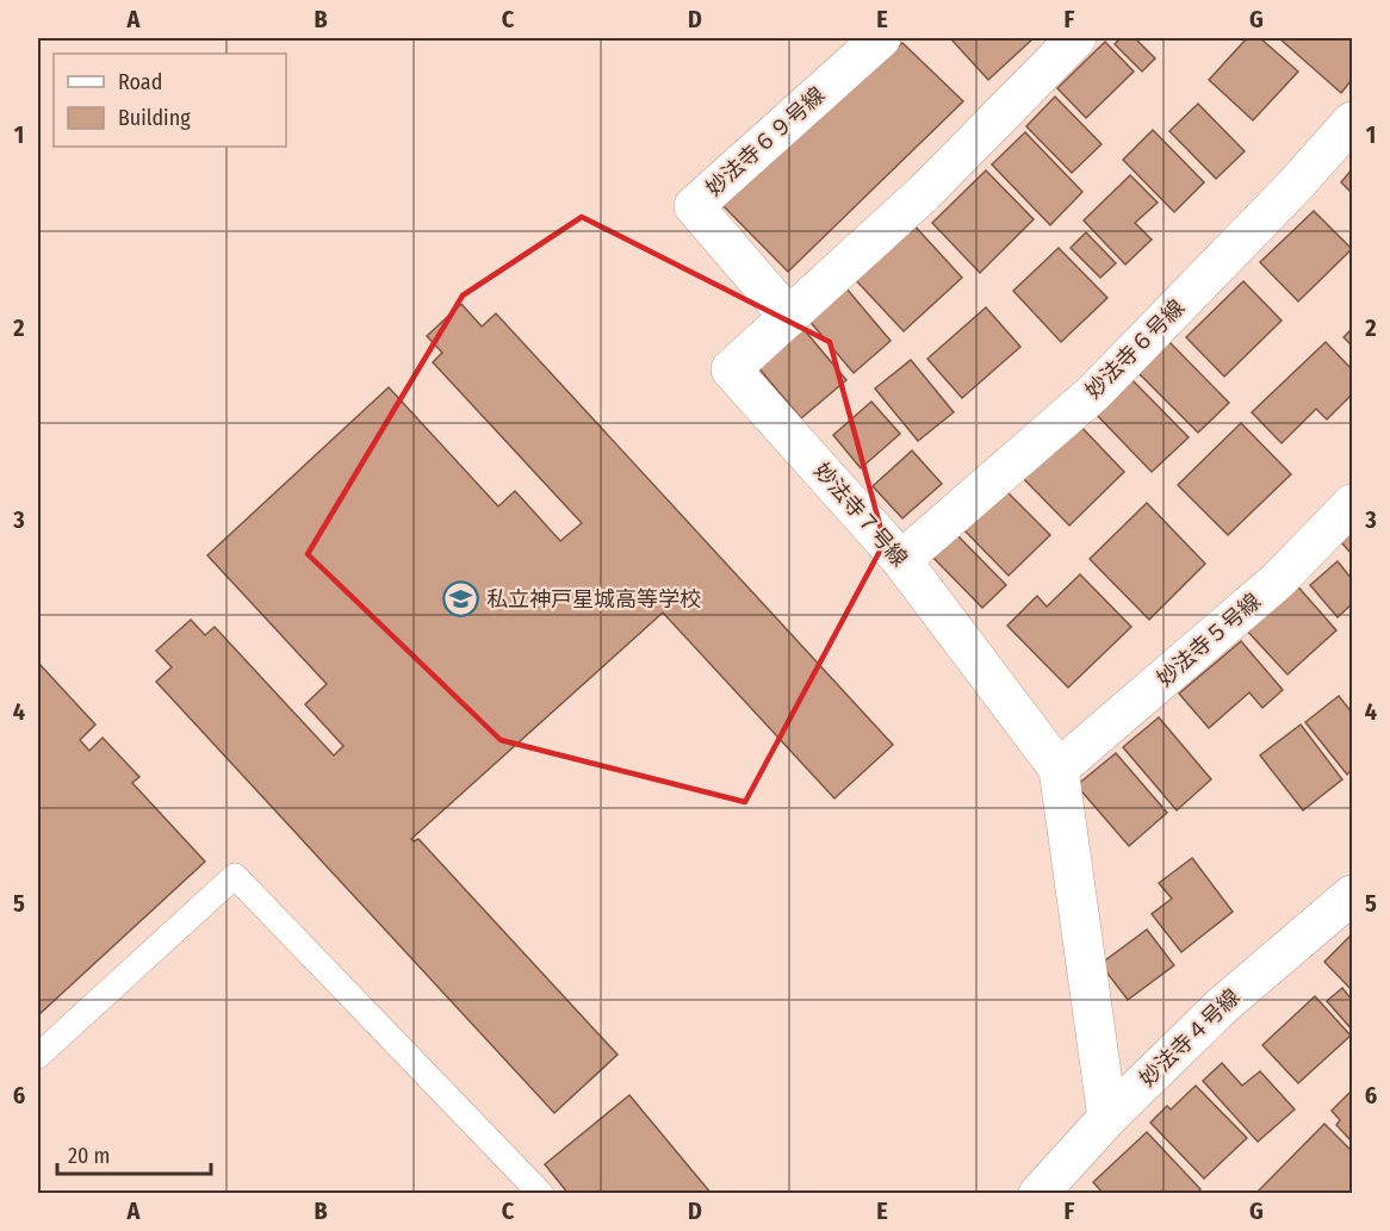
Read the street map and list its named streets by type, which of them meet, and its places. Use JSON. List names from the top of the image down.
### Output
{
  "streets": {
    "street": [
      "妙法寺６９号線",
      "妙法寺６号線",
      "妙法寺７号線",
      "妙法寺５号線",
      "妙法寺４号線"
    ]
  },
  "crossings": [
    ["妙法寺６９号線", "妙法寺７号線"],
    ["妙法寺６号線", "妙法寺７号線"],
    ["妙法寺７号線", "妙法寺５号線"],
    ["妙法寺７号線", "妙法寺４号線"]
  ],
  "places": {
    "school or university": ["私立神戸星城高等学校"]
  },
  "legend": ["Road", "Building"],
  "scale_bar": "20 m",
  "grid": {
    "columns": [
      "A",
      "B",
      "C",
      "D",
      "E",
      "F",
      "G"
    ],
    "rows": [
      "1",
      "2",
      "3",
      "4",
      "5",
      "6"
    ]
  }
}
